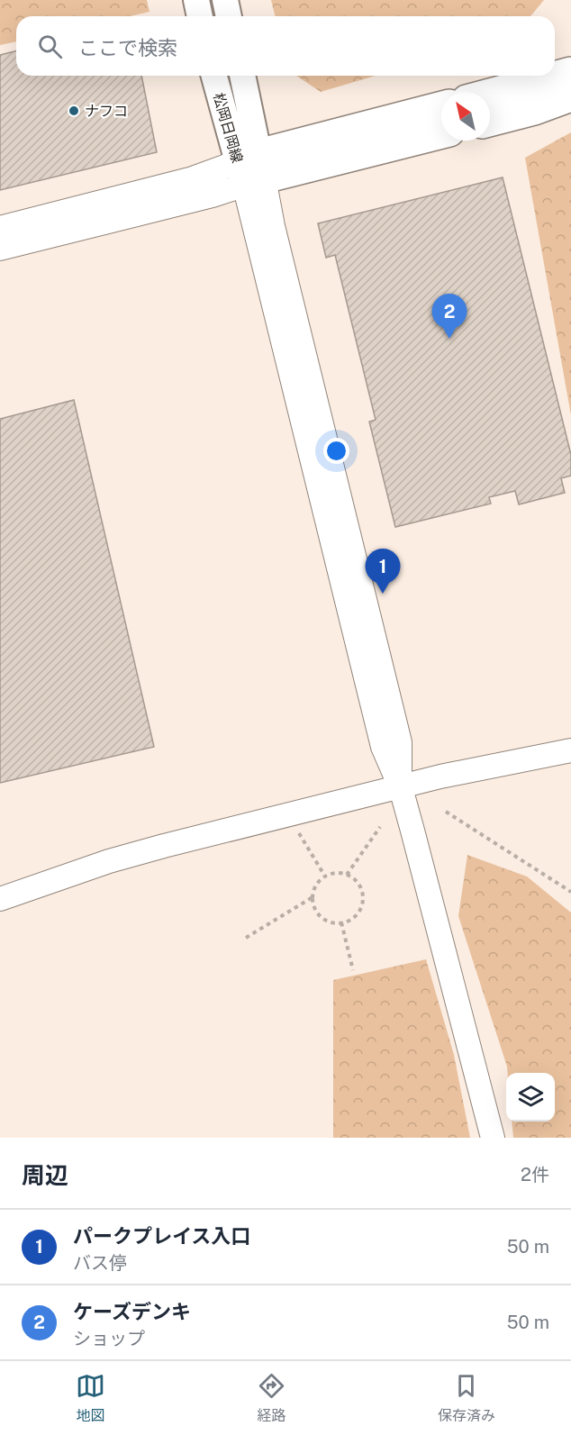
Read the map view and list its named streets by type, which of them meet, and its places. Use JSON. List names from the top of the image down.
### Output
{
  "streets": {
    "main road": ["松岡日岡線"]
  },
  "places": ["ナフコ"],
  "north": "top left",
  "page": {
    "search": "ここで検索",
    "pins": ["2", "1"],
    "heading": ["周辺", "2件"],
    "list": [
      {
        "mark": "1",
        "name": "パークプレイス入口",
        "note": "バス停",
        "value": "50 m"
      },
      {
        "mark": "2",
        "name": "ケーズデンキ",
        "note": "ショップ",
        "value": "50 m"
      }
    ],
    "nav": ["地図", "経路", "保存済み"]
  }
}
